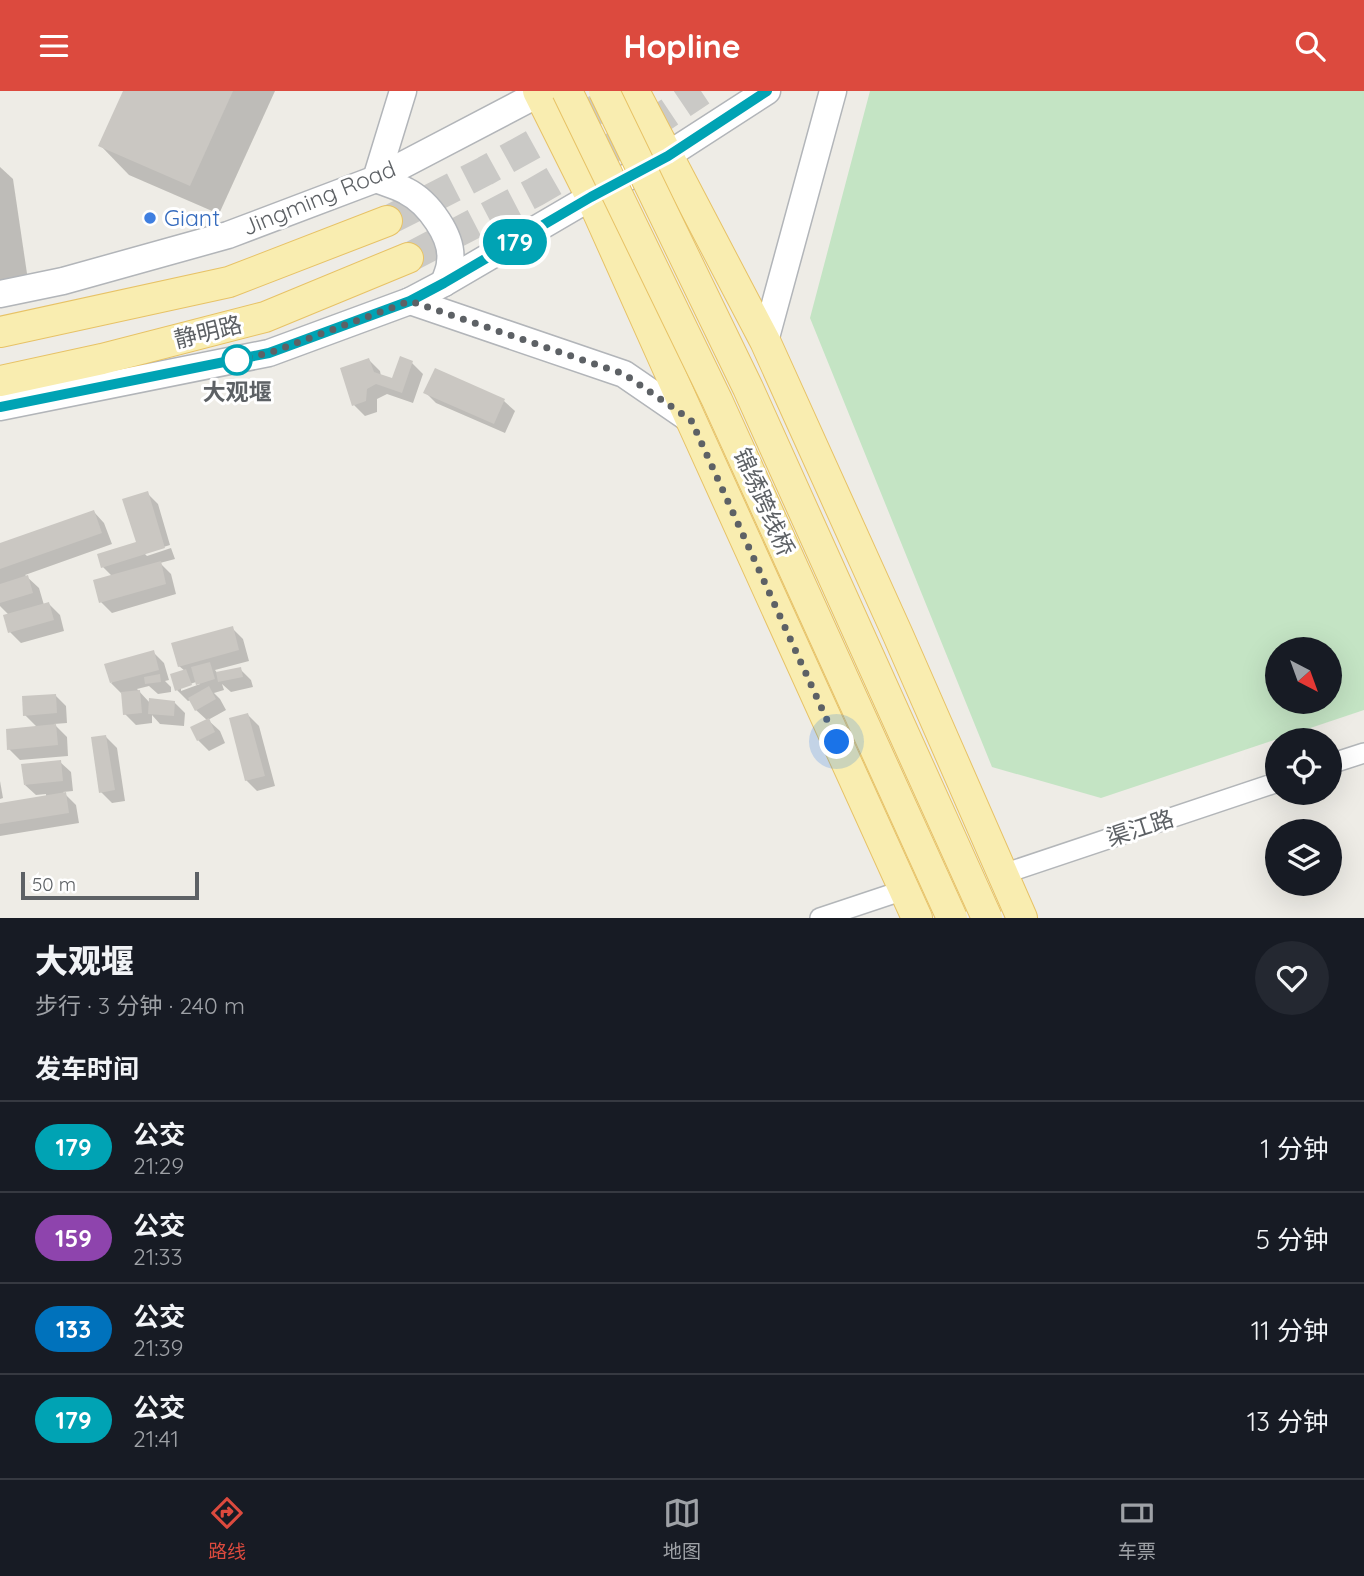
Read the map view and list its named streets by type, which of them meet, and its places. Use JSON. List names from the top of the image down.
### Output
{
  "streets": {
    "main road": ["静明路", "锦绣跨线桥"],
    "street": ["Jingming Road", "渠江路"]
  },
  "crossings": [
    ["Jingming Road", "锦绣跨线桥"]
  ],
  "places": ["Giant", "大观堰"],
  "lines": ["bus line 179"],
  "scale_bar": "50 m",
  "north": "bottom right",
  "page": {
    "header": "Hopline",
    "on_map": "179",
    "scale": "50 m",
    "heading": [
      ["大观堰", "步行 · 3 分钟 · 240 m"],
      "发车时间"
    ],
    "list": [
      {
        "mark": "179",
        "name": "公交",
        "note": "21:29",
        "value": "1 分钟"
      },
      {
        "mark": "159",
        "name": "公交",
        "note": "21:33",
        "value": "5 分钟"
      },
      {
        "mark": "133",
        "name": "公交",
        "note": "21:39",
        "value": "11 分钟"
      },
      {
        "mark": "179",
        "name": "公交",
        "note": "21:41",
        "value": "13 分钟"
      }
    ],
    "tabs": ["路线", "地图", "车票"]
  }
}
